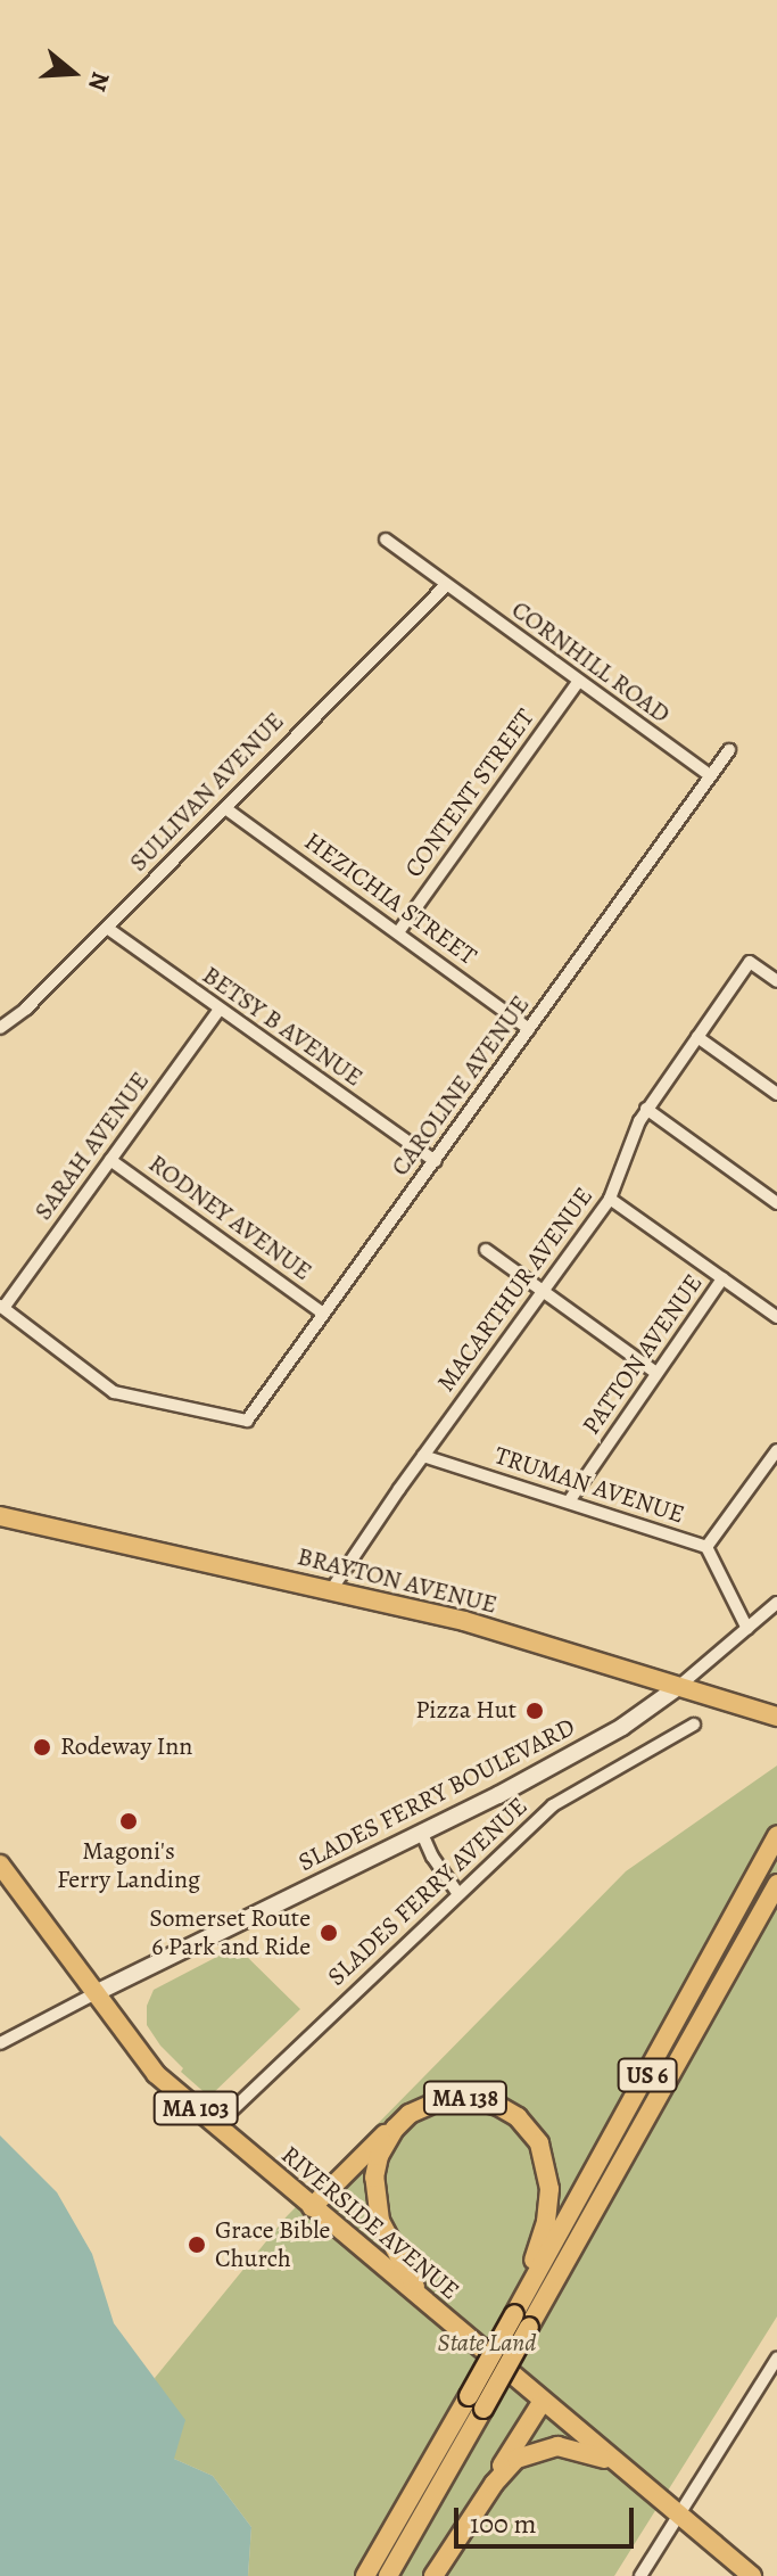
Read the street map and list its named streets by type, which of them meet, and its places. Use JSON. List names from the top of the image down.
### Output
{
  "streets": {
    "main road": [
      "BRAYTON AVENUE",
      "SLADES FERRY BOULEVARD",
      "US 6",
      "MA 138",
      "MA 103",
      "RIVERSIDE AVENUE"
    ],
    "street": [
      "CORNHILL ROAD",
      "SULLIVAN AVENUE",
      "CONTENT STREET",
      "HEZICHIA STREET",
      "BETSY B AVENUE",
      "CAROLINE AVENUE",
      "SARAH AVENUE",
      "RODNEY AVENUE",
      "MACARTHUR AVENUE",
      "PATTON AVENUE",
      "TRUMAN AVENUE",
      "SLADES FERRY AVENUE"
    ]
  },
  "crossings": [
    ["CORNHILL ROAD", "SULLIVAN AVENUE"],
    ["CORNHILL ROAD", "CONTENT STREET"],
    ["CORNHILL ROAD", "CAROLINE AVENUE"],
    ["SULLIVAN AVENUE", "HEZICHIA STREET"],
    ["SULLIVAN AVENUE", "BETSY B AVENUE"],
    ["CONTENT STREET", "HEZICHIA STREET"],
    ["HEZICHIA STREET", "CAROLINE AVENUE"],
    ["BETSY B AVENUE", "CAROLINE AVENUE"],
    ["BETSY B AVENUE", "SARAH AVENUE"],
    ["CAROLINE AVENUE", "SARAH AVENUE"],
    ["CAROLINE AVENUE", "RODNEY AVENUE"],
    ["SARAH AVENUE", "RODNEY AVENUE"],
    ["MACARTHUR AVENUE", "TRUMAN AVENUE"],
    ["MACARTHUR AVENUE", "BRAYTON AVENUE"],
    ["PATTON AVENUE", "TRUMAN AVENUE"],
    ["TRUMAN AVENUE", "SLADES FERRY BOULEVARD"],
    ["BRAYTON AVENUE", "SLADES FERRY BOULEVARD"],
    ["SLADES FERRY BOULEVARD", "RIVERSIDE AVENUE"],
    ["SLADES FERRY AVENUE", "RIVERSIDE AVENUE"],
    ["US 6", "MA 138"],
    ["MA 138", "RIVERSIDE AVENUE"]
  ],
  "parks": ["State Land"],
  "places": [
    "Pizza Hut",
    "Rodeway Inn",
    "Magoni's Ferry Landing",
    "Somerset Route 6 Park and Ride",
    "Grace Bible Church"
  ],
  "scale_bar": "100 m",
  "north": "right"
}
